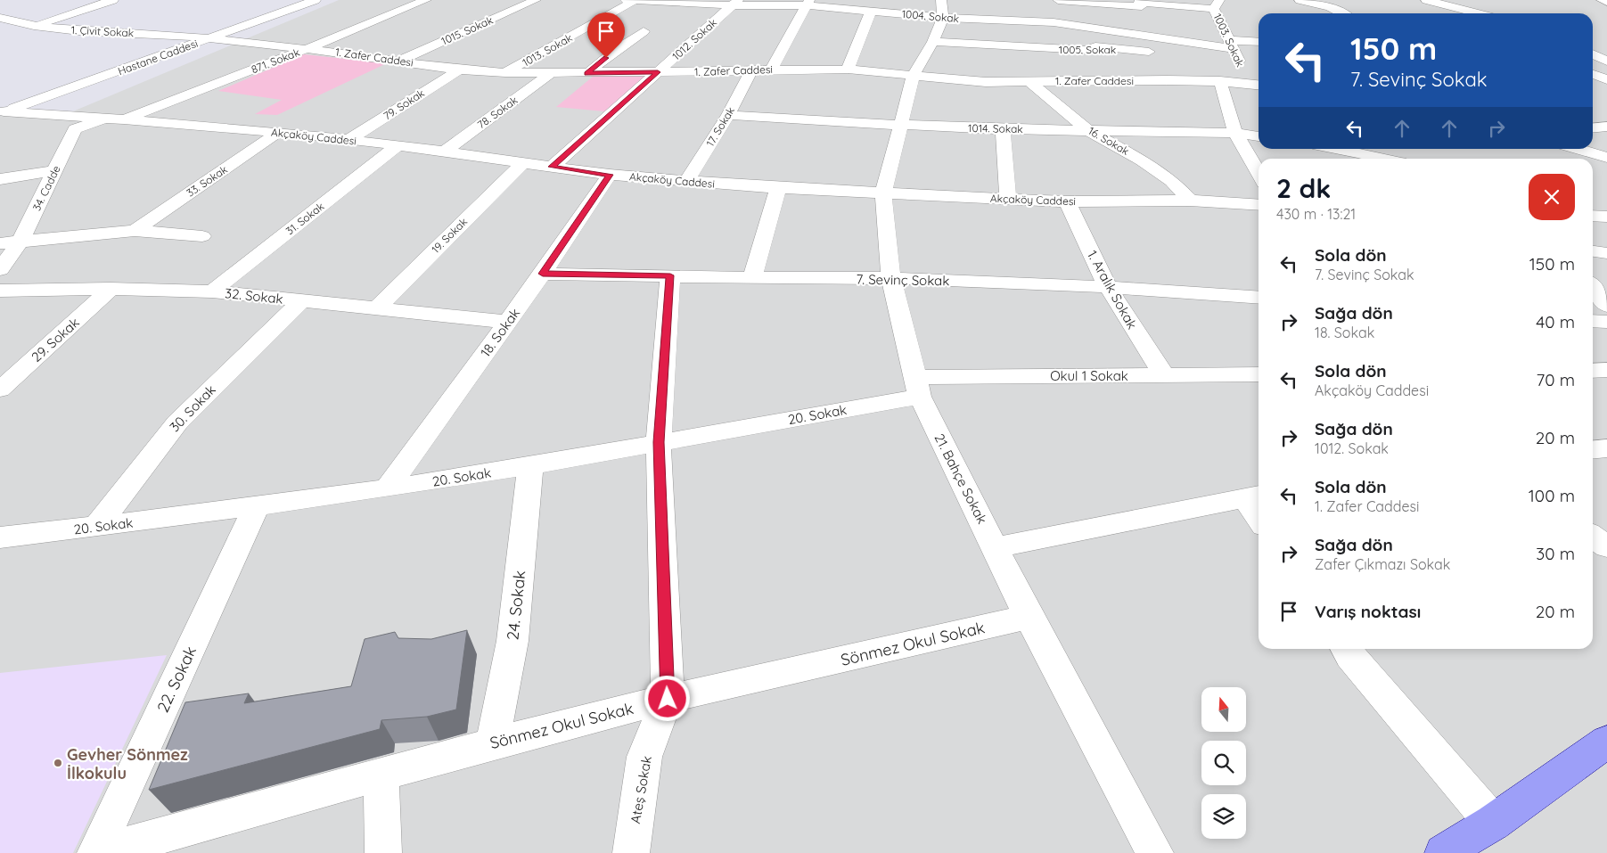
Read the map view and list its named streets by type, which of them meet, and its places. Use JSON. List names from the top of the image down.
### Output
{
  "streets": {
    "street": [
      "1004. Sokak",
      "1015. Sokak",
      "1. Çivit Sokak",
      "1012. Sokak",
      "1003. Sokak",
      "1005. Sokak",
      "1013. Sokak",
      "Hastane Caddesi",
      "1. Zafer Caddesi",
      "871. Sokak",
      "79. Sokak",
      "78. Sokak",
      "17. Sokak",
      "1014. Sokak",
      "Akçaköy Caddesi",
      "16. Sokak",
      "33. Sokak",
      "34. Cadde",
      "31. Sokak",
      "19. Sokak",
      "7. Sevinç Sokak",
      "1. Aralık Sokak",
      "32. Sokak",
      "18. Sokak",
      "29. Sokak",
      "Okul 1 Sokak",
      "30. Sokak",
      "20. Sokak",
      "21. Bahçe Sokak",
      "24. Sokak",
      "Sönmez Okul Sokak",
      "22. Sokak",
      "Ateş Sokak"
    ]
  },
  "crossings": [
    ["1004. Sokak", "1012. Sokak"],
    ["1004. Sokak", "1003. Sokak"],
    ["1004. Sokak", "1013. Sokak"],
    ["1004. Sokak", "21. Bahçe Sokak"],
    ["1015. Sokak", "1. Zafer Caddesi"],
    ["1. Çivit Sokak", "Hastane Caddesi"],
    ["1. Çivit Sokak", "1. Zafer Caddesi"],
    ["1012. Sokak", "1. Zafer Caddesi"],
    ["1012. Sokak", "Akçaköy Caddesi"],
    ["1003. Sokak", "1. Zafer Caddesi"],
    ["1005. Sokak", "21. Bahçe Sokak"],
    ["1013. Sokak", "1. Zafer Caddesi"],
    ["Hastane Caddesi", "1. Zafer Caddesi"],
    ["Hastane Caddesi", "Akçaköy Caddesi"],
    ["1. Zafer Caddesi", "871. Sokak"],
    ["1. Zafer Caddesi", "79. Sokak"],
    ["1. Zafer Caddesi", "78. Sokak"],
    ["1. Zafer Caddesi", "17. Sokak"],
    ["1. Zafer Caddesi", "16. Sokak"],
    ["1. Zafer Caddesi", "21. Bahçe Sokak"],
    ["871. Sokak", "Akçaköy Caddesi"],
    ["79. Sokak", "Akçaköy Caddesi"],
    ["78. Sokak", "Akçaköy Caddesi"],
    ["17. Sokak", "1014. Sokak"],
    ["17. Sokak", "Akçaköy Caddesi"],
    ["1014. Sokak", "16. Sokak"],
    ["1014. Sokak", "21. Bahçe Sokak"],
    ["Akçaköy Caddesi", "16. Sokak"],
    ["Akçaköy Caddesi", "33. Sokak"],
    ["Akçaköy Caddesi", "34. Cadde"],
    ["Akçaköy Caddesi", "31. Sokak"],
    ["Akçaköy Caddesi", "19. Sokak"],
    ["Akçaköy Caddesi", "1. Aralık Sokak"],
    ["Akçaköy Caddesi", "18. Sokak"],
    ["Akçaköy Caddesi", "21. Bahçe Sokak"],
    ["33. Sokak", "34. Cadde"],
    ["31. Sokak", "32. Sokak"],
    ["19. Sokak", "32. Sokak"],
    ["7. Sevinç Sokak", "1. Aralık Sokak"],
    ["7. Sevinç Sokak", "18. Sokak"],
    ["7. Sevinç Sokak", "21. Bahçe Sokak"],
    ["7. Sevinç Sokak", "Ateş Sokak"],
    ["1. Aralık Sokak", "Okul 1 Sokak"],
    ["32. Sokak", "18. Sokak"],
    ["32. Sokak", "29. Sokak"],
    ["32. Sokak", "30. Sokak"],
    ["18. Sokak", "20. Sokak"],
    ["Okul 1 Sokak", "20. Sokak"],
    ["Okul 1 Sokak", "21. Bahçe Sokak"],
    ["30. Sokak", "20. Sokak"],
    ["20. Sokak", "21. Bahçe Sokak"],
    ["20. Sokak", "24. Sokak"],
    ["20. Sokak", "22. Sokak"],
    ["20. Sokak", "Ateş Sokak"],
    ["21. Bahçe Sokak", "Sönmez Okul Sokak"],
    ["24. Sokak", "Sönmez Okul Sokak"],
    ["Sönmez Okul Sokak", "22. Sokak"],
    ["Sönmez Okul Sokak", "Ateş Sokak"]
  ],
  "places": ["Gevher Sönmez İlkokulu"],
  "north": "top",
  "page": {
    "turn": ["150 m", "7. Sevinç Sokak"],
    "heading": ["2 dk", "430 m · 13:21"],
    "list": [
      {
        "name": "Sola dön",
        "note": "7. Sevinç Sokak",
        "value": "150 m"
      },
      {
        "name": "Sağa dön",
        "note": "18. Sokak",
        "value": "40 m"
      },
      {
        "name": "Sola dön",
        "note": "Akçaköy Caddesi",
        "value": "70 m"
      },
      {
        "name": "Sağa dön",
        "note": "1012. Sokak",
        "value": "20 m"
      },
      {
        "name": "Sola dön",
        "note": "1. Zafer Caddesi",
        "value": "100 m"
      },
      {
        "name": "Sağa dön",
        "note": "Zafer Çıkmazı Sokak",
        "value": "30 m"
      },
      {
        "name": "Varış noktası",
        "value": "20 m"
      }
    ]
  }
}
